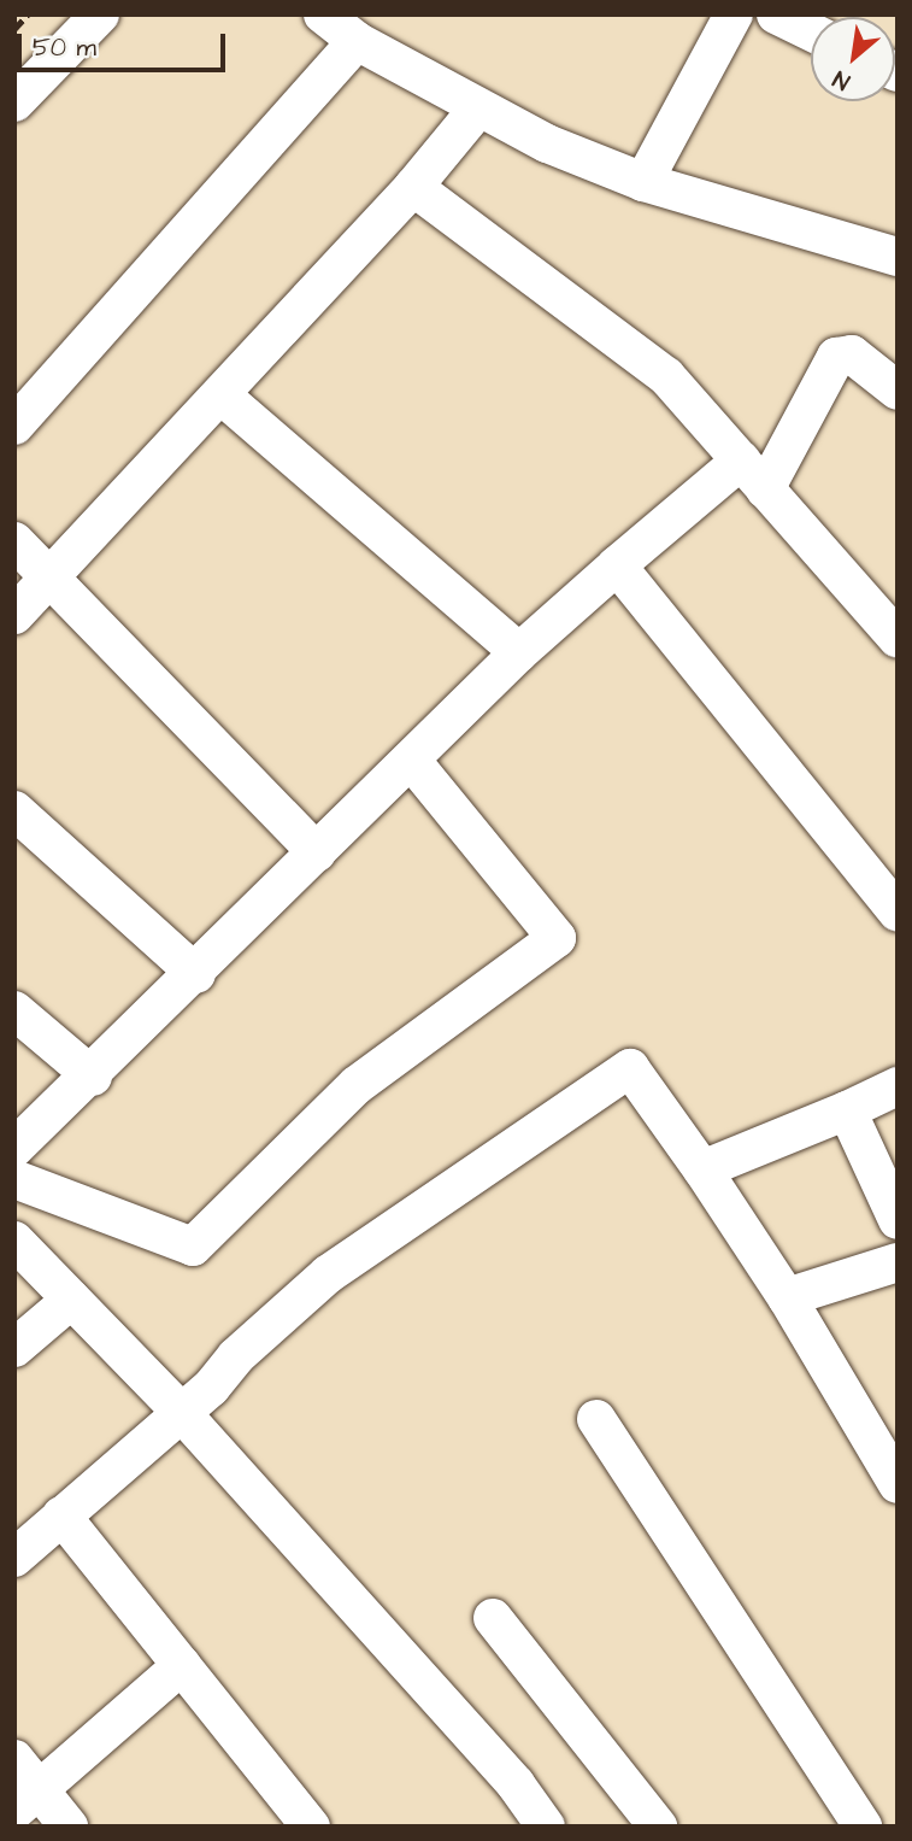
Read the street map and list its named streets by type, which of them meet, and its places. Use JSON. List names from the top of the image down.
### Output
{
  "scale_bar": "50 m",
  "north": "bottom left"
}
